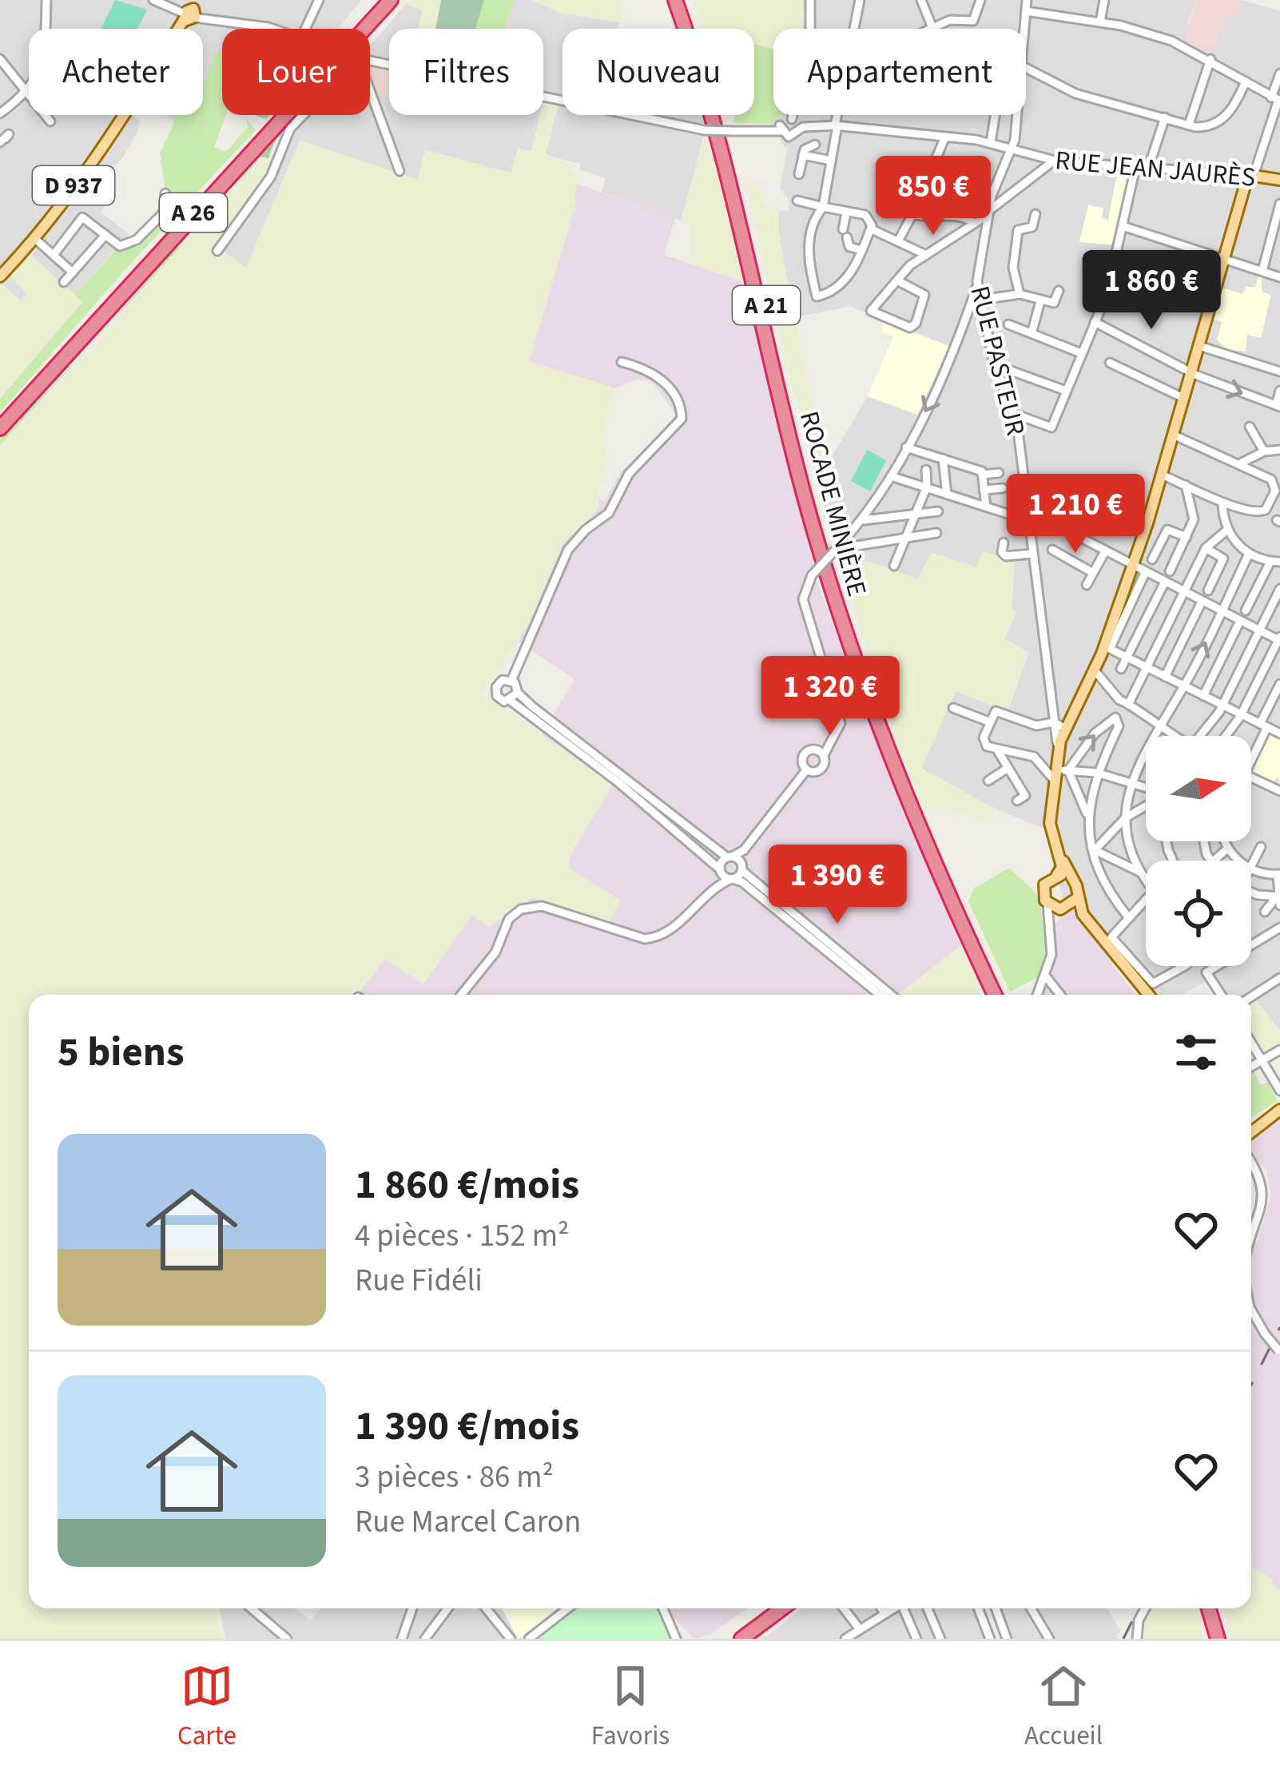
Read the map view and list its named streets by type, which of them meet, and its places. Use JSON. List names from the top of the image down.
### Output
{
  "streets": {
    "highway": ["A 26", "A 21", "ROCADE MINIÈRE"],
    "main road": ["RUE JEAN JAURÈS", "D 937"],
    "street": ["RUE PASTEUR"]
  },
  "crossings": [
    ["RUE JEAN JAURÈS", "RUE PASTEUR"]
  ],
  "north": "right",
  "page": {
    "chip": [
      "Acheter",
      "Louer",
      "Filtres",
      "Nouveau",
      "Appartement"
    ],
    "price": [
      "850 €",
      "1 860 €",
      "1 210 €",
      "1 320 €",
      "1 390 €"
    ],
    "heading": "5 biens",
    "list": [
      {
        "name": "1 860 €/mois",
        "note": "4 pièces · 152 m² · Rue Fidéli"
      },
      {
        "name": "1 390 €/mois",
        "note": "3 pièces · 86 m² · Rue Marcel Caron"
      }
    ],
    "tabs": ["Carte", "Favoris", "Accueil"]
  }
}
